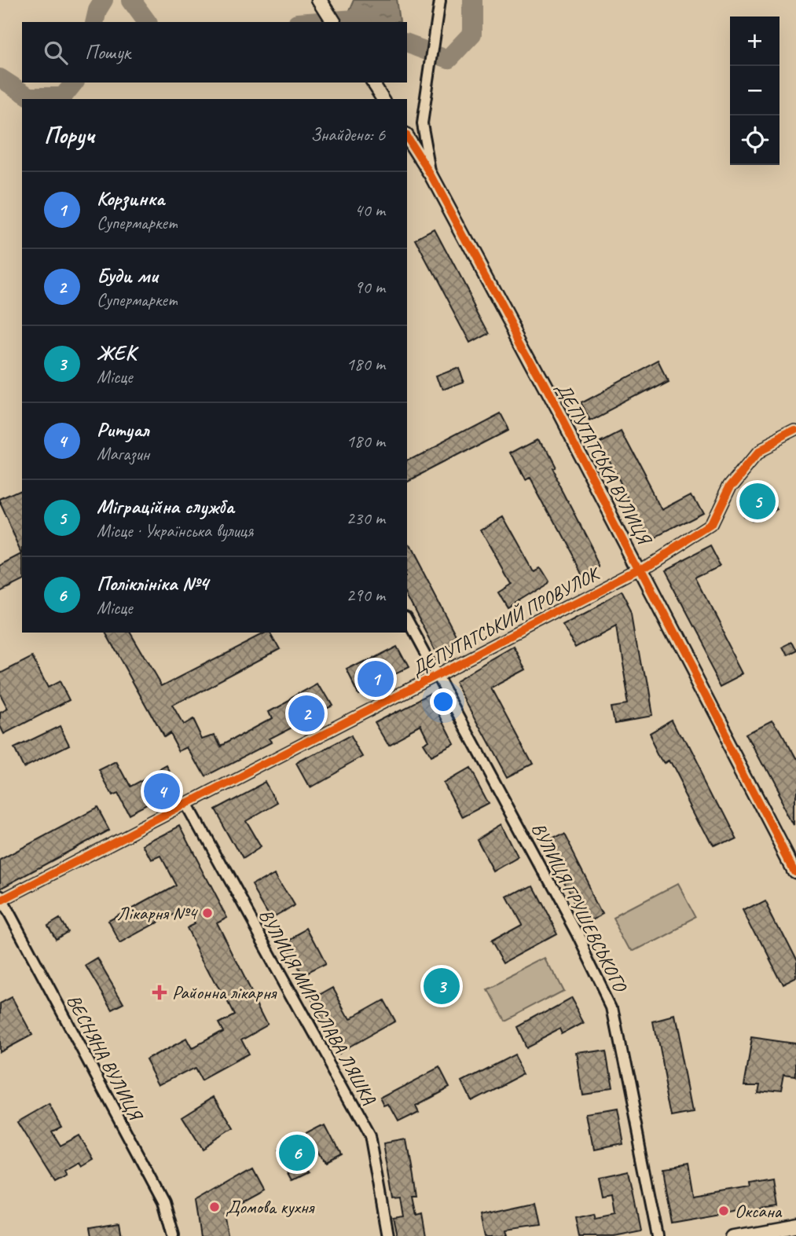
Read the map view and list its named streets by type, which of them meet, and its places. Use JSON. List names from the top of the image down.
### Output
{
  "streets": {
    "street": [
      "ДЕПУТАТСЬКА ВУЛИЦЯ",
      "ДЕПУТАТСЬКИЙ ПРОВУЛОК",
      "ВУЛИЦЯ ГРУШЕВСЬКОГО",
      "ВУЛИЦЯ МИРОСЛАВА ЛЯШКА",
      "ВЕСНЯНА ВУЛИЦЯ"
    ]
  },
  "crossings": [
    ["ДЕПУТАТСЬКА ВУЛИЦЯ", "ДЕПУТАТСЬКИЙ ПРОВУЛОК"],
    ["ДЕПУТАТСЬКИЙ ПРОВУЛОК", "ВУЛИЦЯ ГРУШЕВСЬКОГО"],
    ["ДЕПУТАТСЬКИЙ ПРОВУЛОК", "ВУЛИЦЯ МИРОСЛАВА ЛЯШКА"],
    ["ДЕПУТАТСЬКИЙ ПРОВУЛОК", "ВЕСНЯНА ВУЛИЦЯ"]
  ],
  "places": {
    "other": ["Лікарня №4", "Домова кухня", "Оксана"],
    "health": ["Районна лікарня"]
  },
  "page": {
    "map_buttons": ["+", "−"],
    "search": "Пошук",
    "heading": ["Поруч", "Знайдено: 6"],
    "list": [
      {
        "mark": "1",
        "name": "Корзинка",
        "note": "Супермаркет",
        "value": "40 m"
      },
      {
        "mark": "2",
        "name": "Буди ми",
        "note": "Супермаркет",
        "value": "90 m"
      },
      {
        "mark": "3",
        "name": "ЖЕК",
        "note": "Місце",
        "value": "180 m"
      },
      {
        "mark": "4",
        "name": "Ритуал",
        "note": "Магазин",
        "value": "180 m"
      },
      {
        "mark": "5",
        "name": "Міграційна служба",
        "note": "Місце · Українська вулиця",
        "value": "230 m"
      },
      {
        "mark": "6",
        "name": "Поліклініка №4",
        "note": "Місце",
        "value": "290 m"
      }
    ],
    "pins": [
      "5",
      "1",
      "2",
      "4",
      "3",
      "6"
    ]
  }
}
